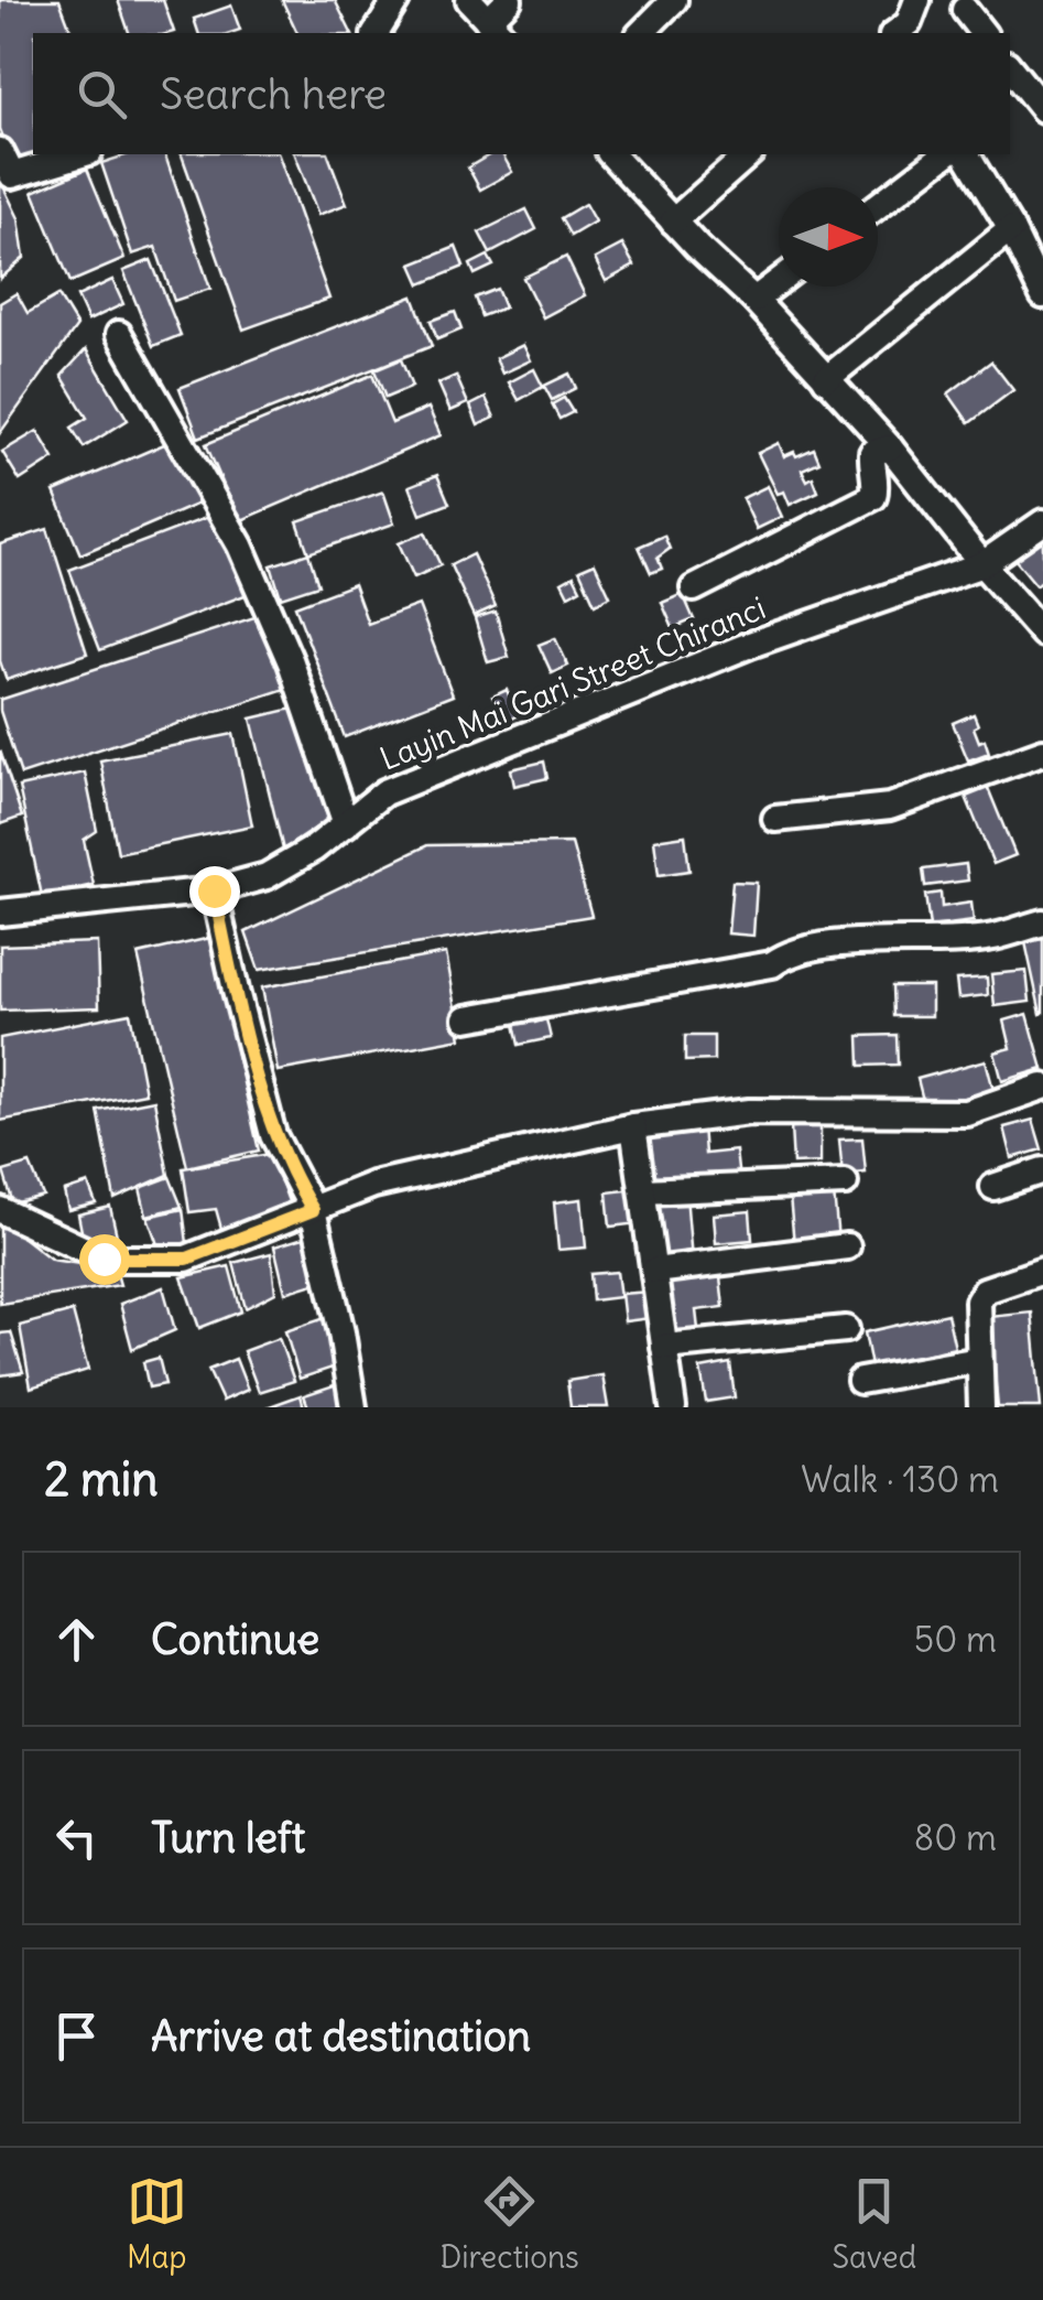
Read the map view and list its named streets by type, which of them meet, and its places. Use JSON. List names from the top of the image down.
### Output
{
  "streets": {
    "street": ["Layin Mai Gari Street Chiranci"]
  },
  "north": "right",
  "page": {
    "search": "Search here",
    "heading": ["2 min", "Walk · 130 m"],
    "list": [
      ["Continue", "50 m"],
      ["Turn left", "80 m"],
      "Arrive at destination"
    ],
    "nav": ["Map", "Directions", "Saved"]
  }
}
